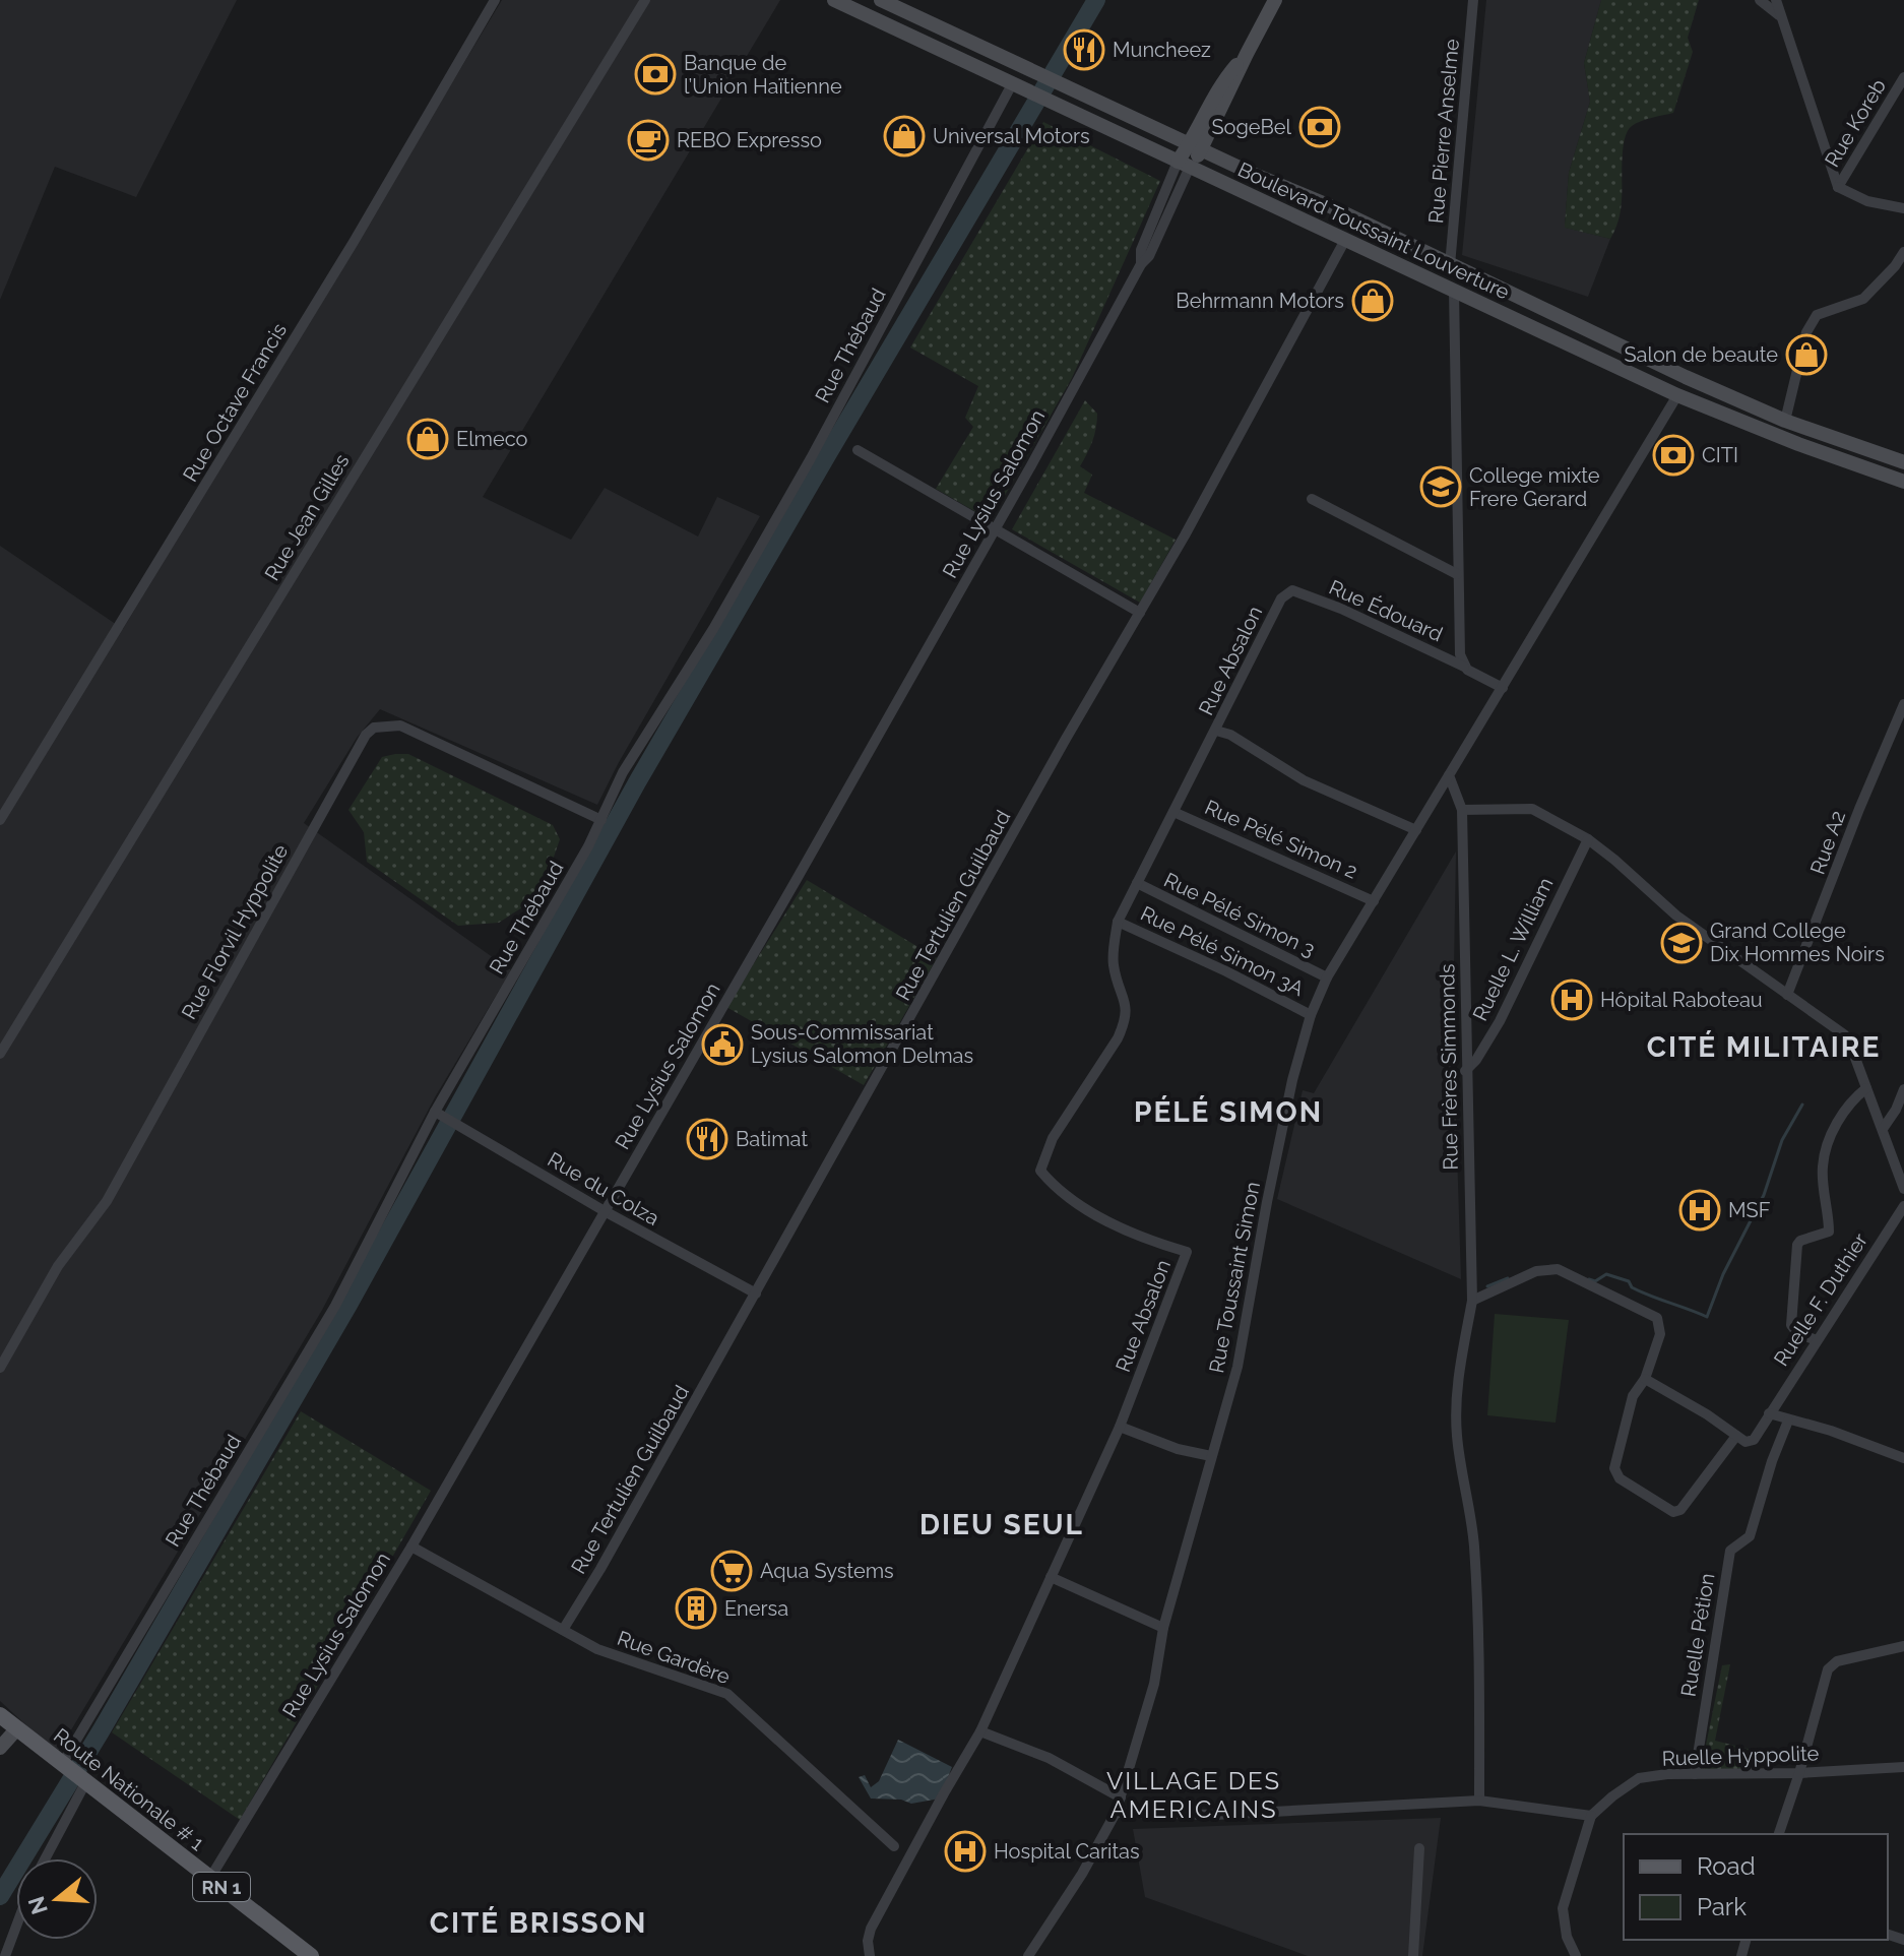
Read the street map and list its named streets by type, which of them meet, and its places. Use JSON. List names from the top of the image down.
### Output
{
  "streets": {
    "main road": ["Boulevard Toussaint Louverture", "Route Nationale # 1", "RN 1"],
    "street": [
      "Rue Koreb",
      "Rue Pierre Anselme",
      "Rue Thébaud",
      "Rue Octave Francis",
      "Rue Lysius Salomon",
      "Rue Jean Gilles",
      "Rue Édouard",
      "Rue Absalon",
      "Rue Pélé Simon 2",
      "Rue A2",
      "Rue Tertulien Guilbaud",
      "Rue Pélé Simon 3",
      "Rue Florvil Hyppolite",
      "Ruelle L. William",
      "Rue Pélé Simon 3A",
      "Rue Frères Simmonds",
      "Rue du Colza",
      "Rue Toussaint Simon",
      "Ruelle F. Duthier",
      "Ruelle Pétion",
      "Rue Gardère",
      "Ruelle Hyppolite"
    ]
  },
  "crossings": [
    ["Rue Pierre Anselme", "Boulevard Toussaint Louverture"],
    ["Boulevard Toussaint Louverture", "Rue Thébaud"],
    ["Boulevard Toussaint Louverture", "Rue Lysius Salomon"],
    ["Boulevard Toussaint Louverture", "Rue Tertulien Guilbaud"],
    ["Rue Thébaud", "Rue Florvil Hyppolite"],
    ["Rue Thébaud", "Rue du Colza"],
    ["Rue Thébaud", "Route Nationale # 1"],
    ["Rue Lysius Salomon", "Rue du Colza"],
    ["Rue Lysius Salomon", "Rue Gardère"],
    ["Rue Lysius Salomon", "Route Nationale # 1"],
    ["Rue Édouard", "Rue Absalon"],
    ["Rue Absalon", "Rue Pélé Simon 2"],
    ["Rue Absalon", "Rue Pélé Simon 3"],
    ["Rue Absalon", "Rue Pélé Simon 3A"],
    ["Rue Pélé Simon 2", "Rue Toussaint Simon"],
    ["Rue Tertulien Guilbaud", "Rue du Colza"],
    ["Rue Tertulien Guilbaud", "Rue Gardère"],
    ["Rue Pélé Simon 3", "Rue Toussaint Simon"],
    ["Ruelle L. William", "Rue Frères Simmonds"],
    ["Rue Pélé Simon 3A", "Rue Toussaint Simon"],
    ["Rue Frères Simmonds", "Rue Toussaint Simon"],
    ["Ruelle Pétion", "Ruelle Hyppolite"]
  ],
  "districts": [
    "CITÉ MILITAIRE",
    "PÉLÉ SIMON",
    "DIEU SEUL",
    "VILLAGE DES AMERICAINS",
    "CITÉ BRISSON"
  ],
  "places": {
    "restaurant": ["Muncheez", "Batimat"],
    "bank": ["Banque de l’Union Haïtienne", "SogeBel", "CITI"],
    "shop": [
      "Universal Motors",
      "Behrmann Motors",
      "Salon de beaute",
      "Elmeco"
    ],
    "cafe": ["REBO Expresso"],
    "school or university": ["College mixte Frere Gerard", "Grand College Dix Hommes Noirs"],
    "hospital": ["Hôpital Raboteau", "MSF", "Hospital Caritas"],
    "public building": ["Sous-Commissariat Lysius Salomon Delmas"],
    "supermarket": ["Aqua Systems"],
    "building": ["Enersa"]
  },
  "legend": ["Road", "Park"],
  "north": "left"
}
